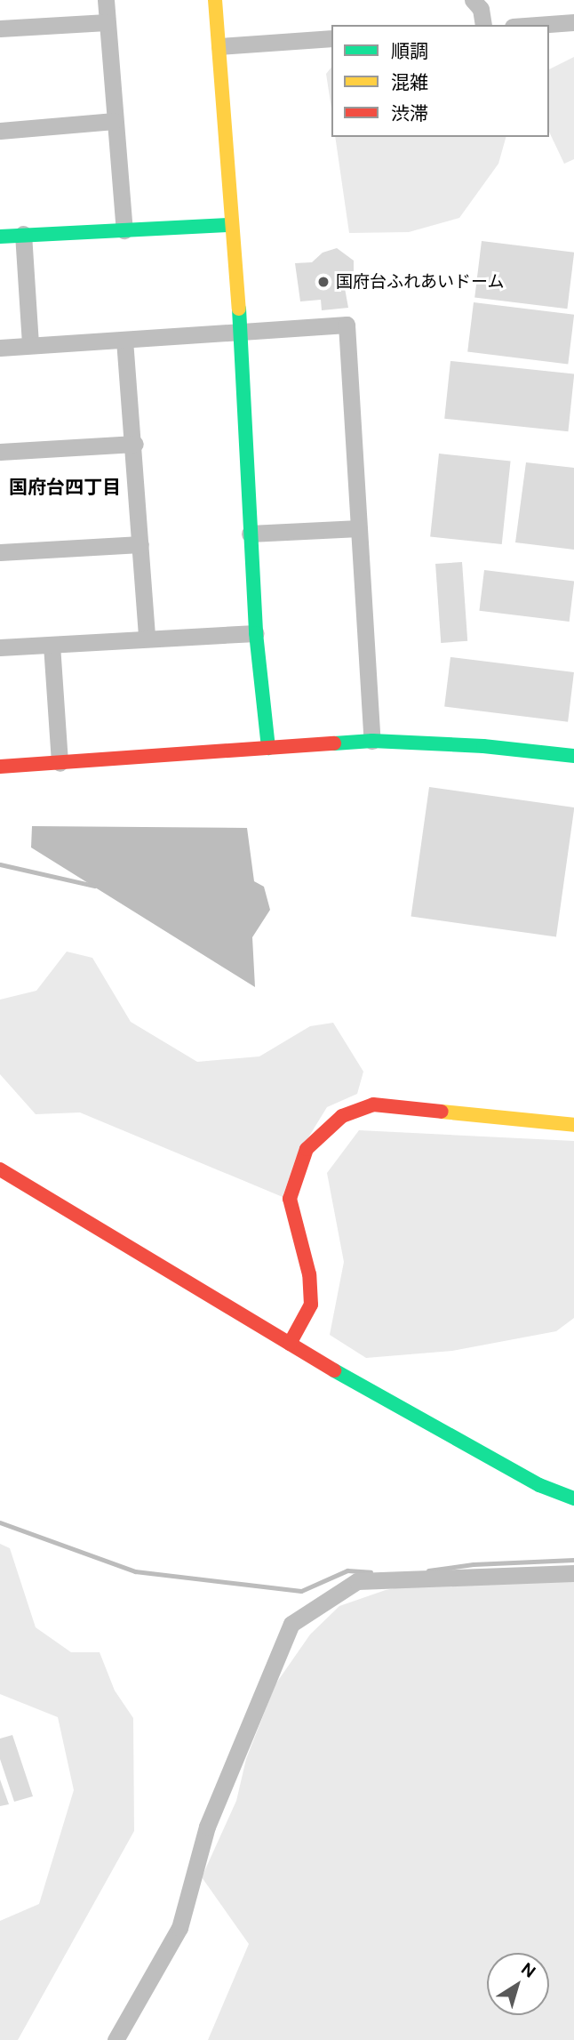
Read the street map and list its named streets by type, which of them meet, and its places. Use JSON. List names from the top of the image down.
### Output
{
  "districts": ["国府台四丁目"],
  "places": ["国府台ふれあいドーム"],
  "legend": ["順調", "混雑", "渋滞"],
  "north": "top right"
}
